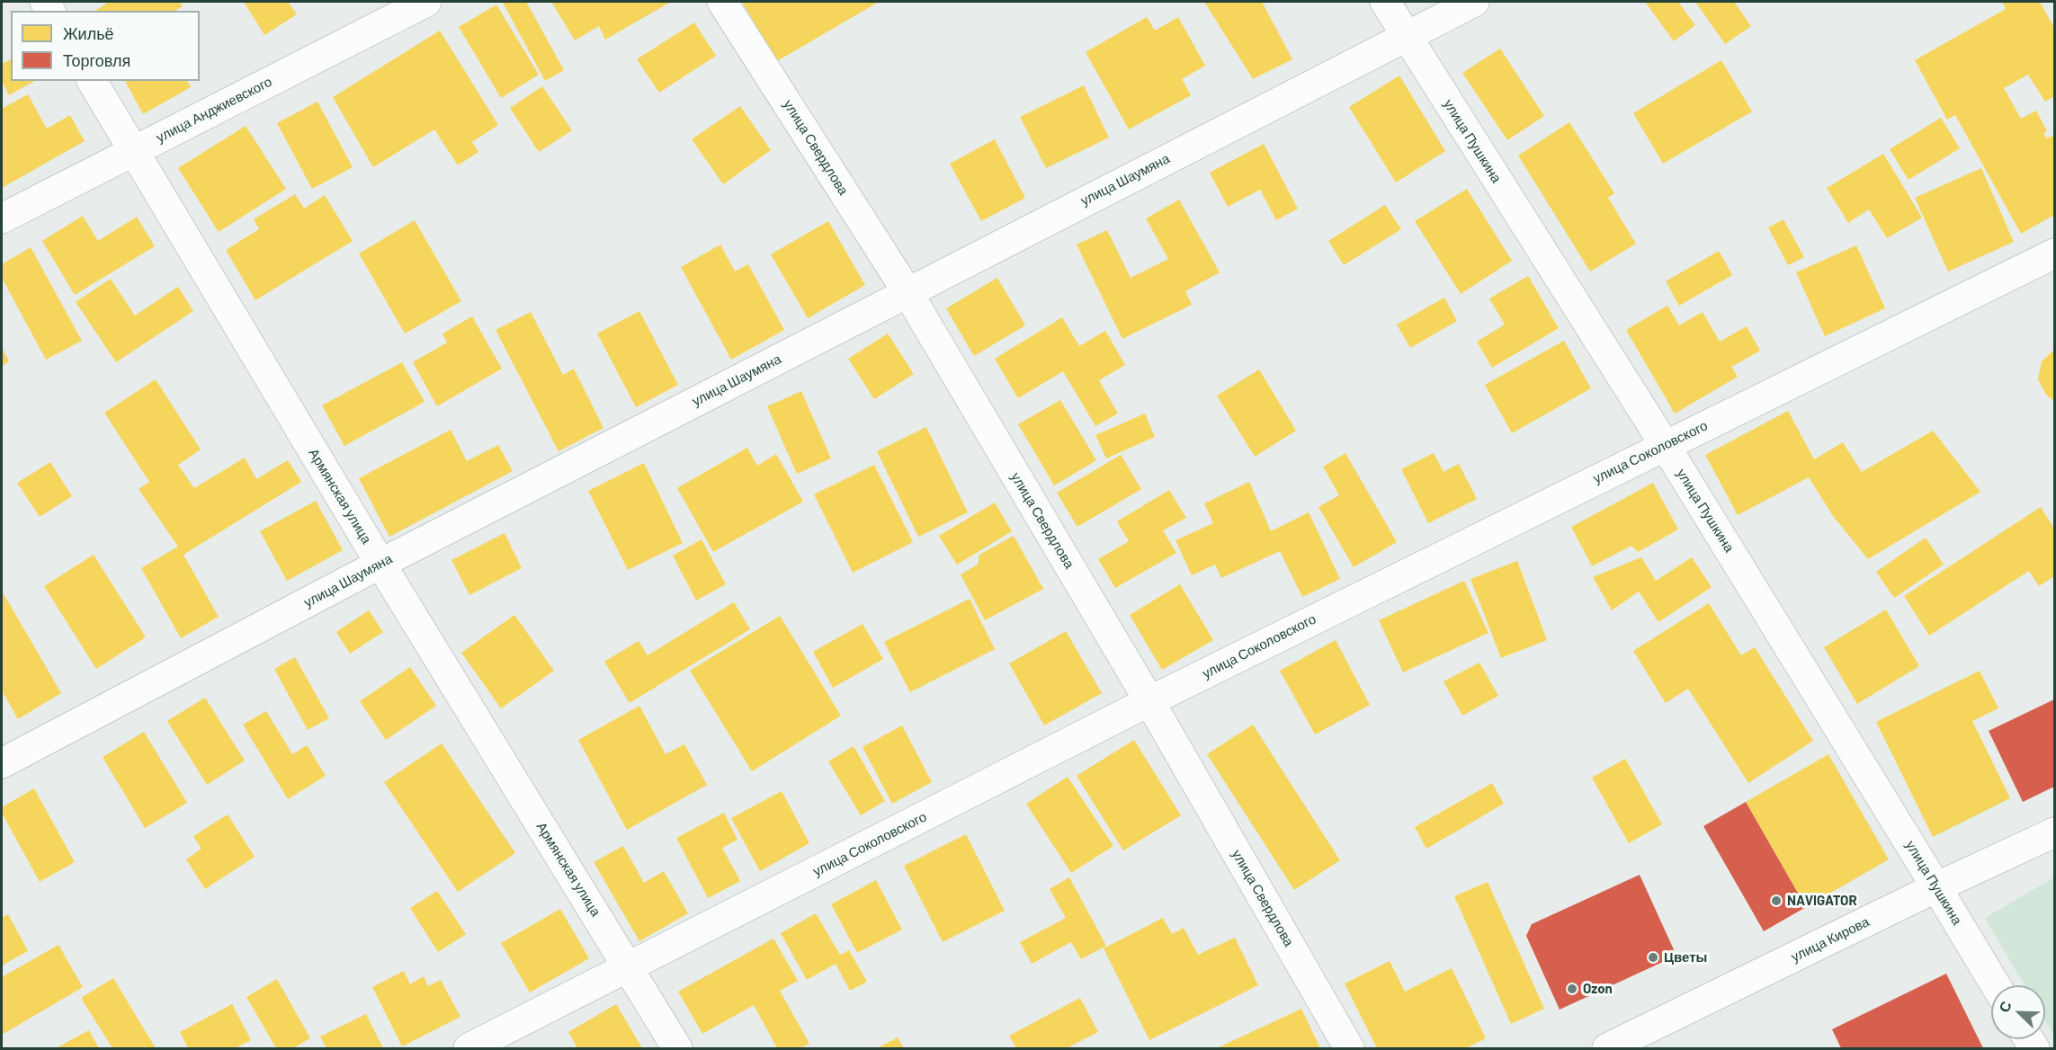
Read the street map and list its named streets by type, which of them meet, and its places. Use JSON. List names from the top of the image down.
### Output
{
  "streets": {
    "street": [
      "улица Анджиевского",
      "улица Пушкина",
      "улица Свердлова",
      "улица Шаумяна",
      "улица Соколовского",
      "Армянская улица",
      "улица Кирова"
    ]
  },
  "crossings": [
    ["улица Анджиевского", "Армянская улица"],
    ["улица Пушкина", "улица Шаумяна"],
    ["улица Пушкина", "улица Соколовского"],
    ["улица Пушкина", "улица Кирова"],
    ["улица Свердлова", "улица Шаумяна"],
    ["улица Свердлова", "улица Соколовского"],
    ["улица Шаумяна", "Армянская улица"],
    ["улица Соколовского", "Армянская улица"]
  ],
  "places": ["NAVIGATOR", "Цветы", "Ozon"],
  "legend": ["Жильё", "Торговля"],
  "north": "top left"
}
